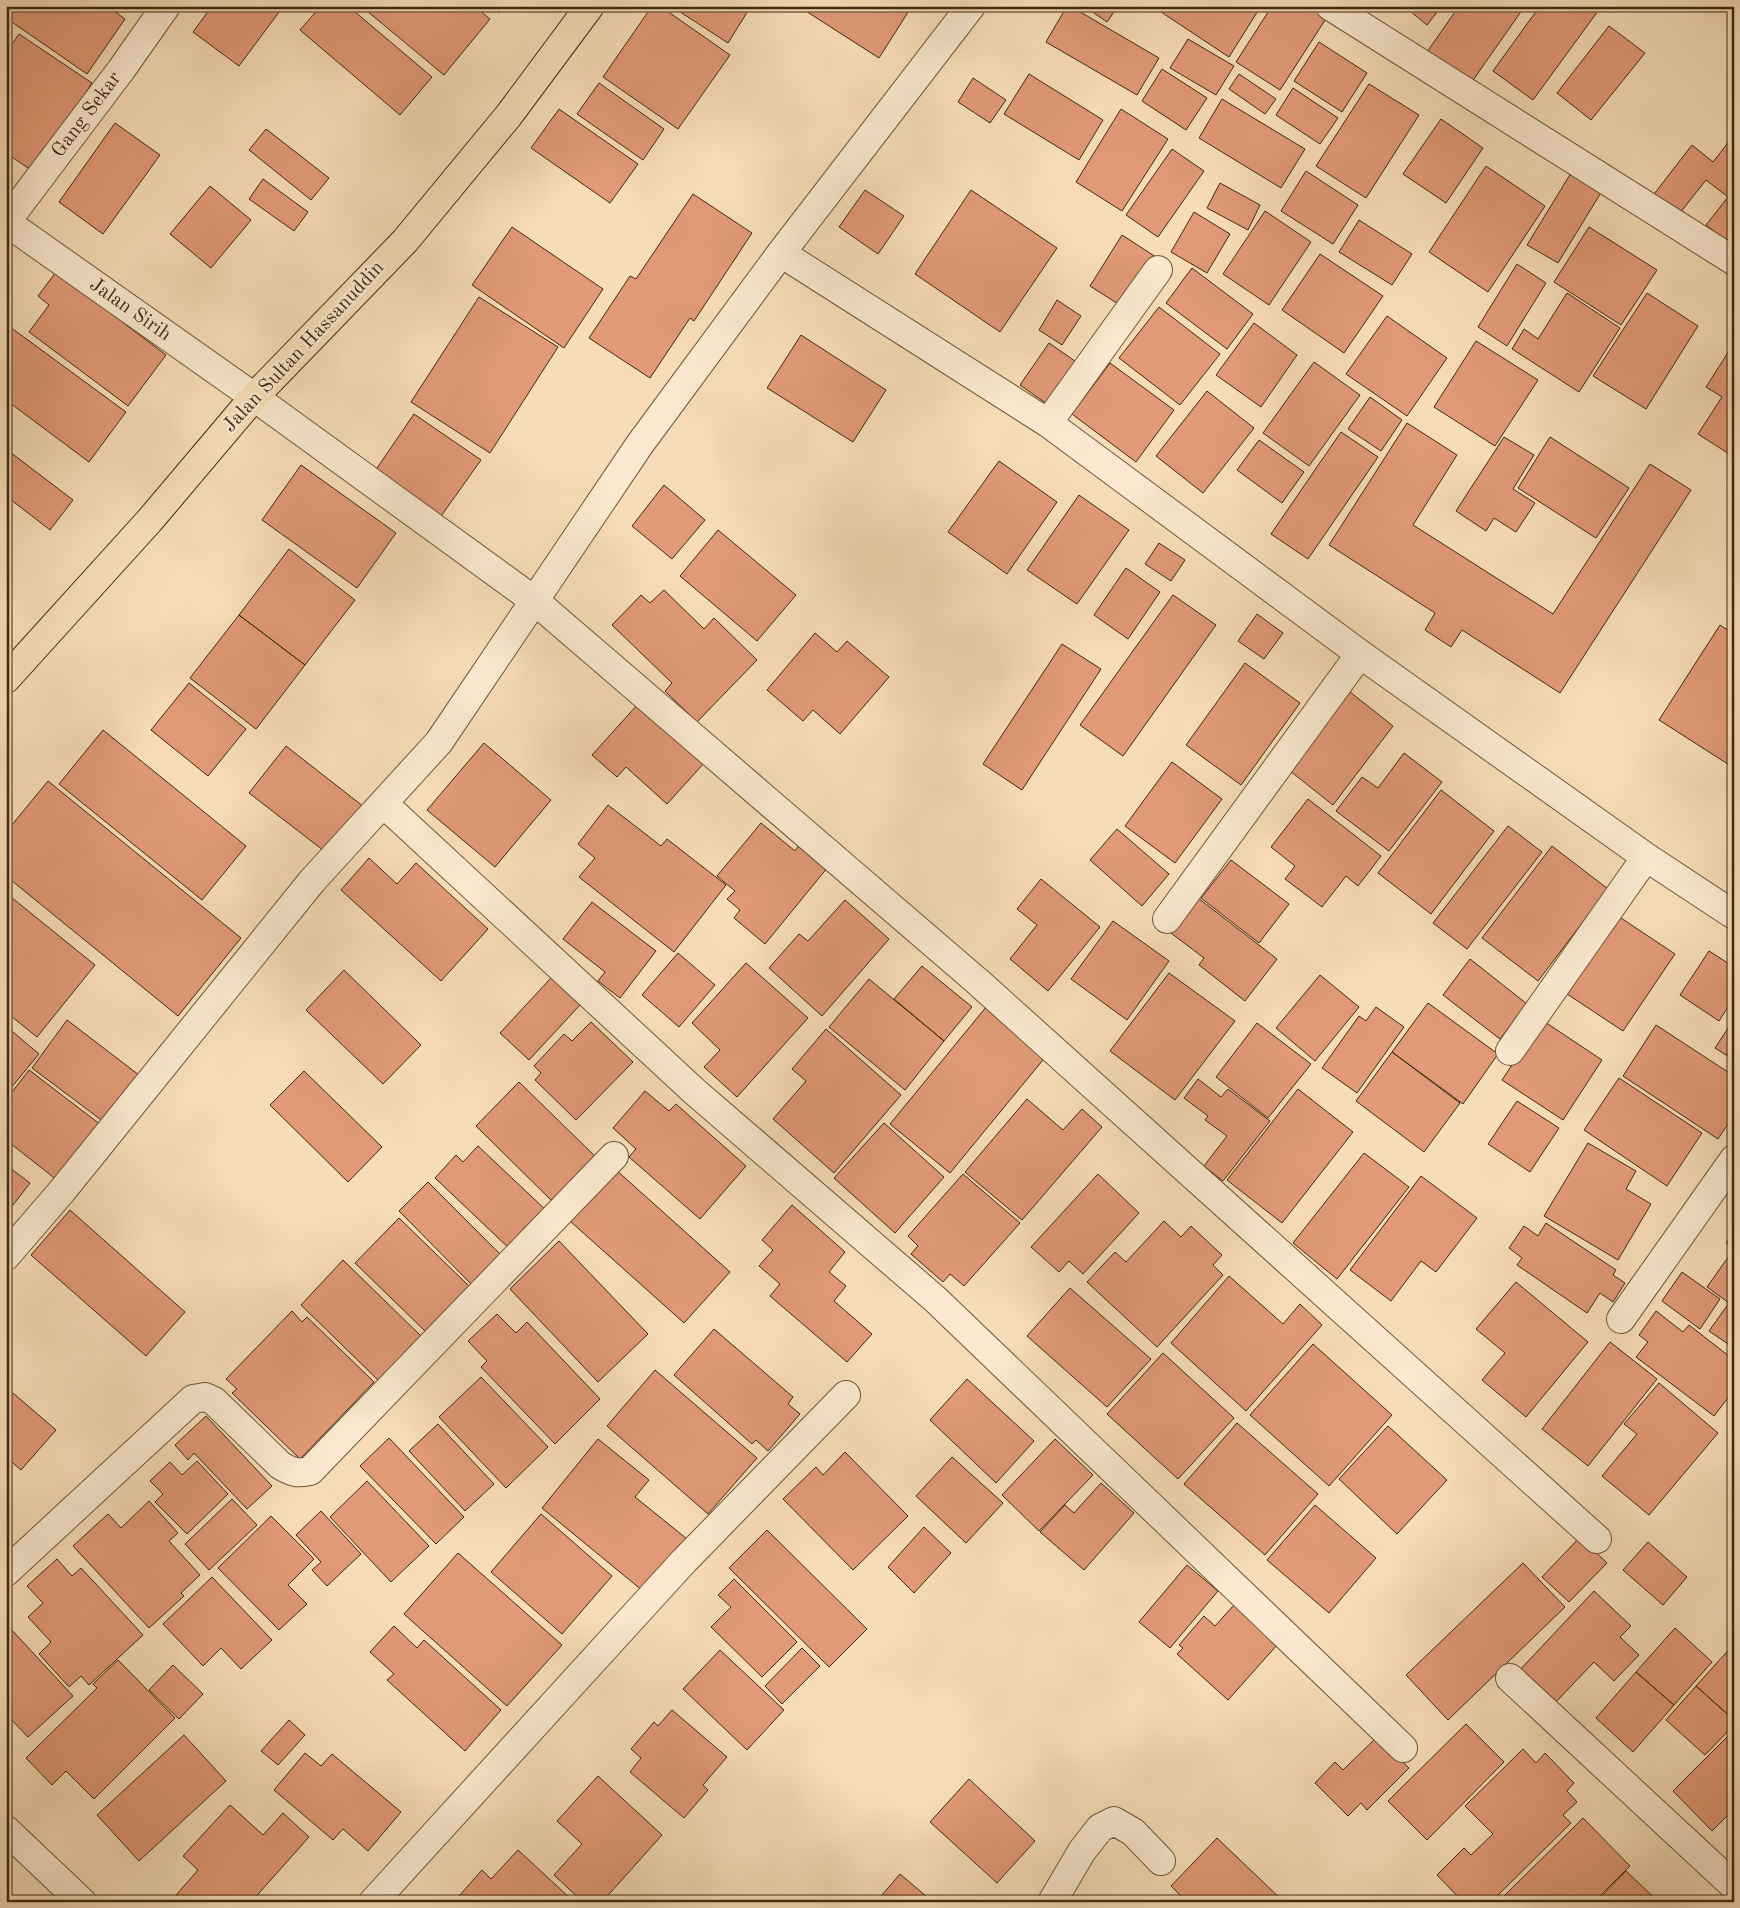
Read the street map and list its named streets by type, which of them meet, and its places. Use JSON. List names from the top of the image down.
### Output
{
  "streets": {
    "main road": ["Jalan Sultan Hassanuddin"],
    "street": ["Gang Sekar", "Jalan Sirih"]
  },
  "crossings": [
    ["Gang Sekar", "Jalan Sirih"],
    ["Jalan Sirih", "Jalan Sultan Hassanuddin"]
  ]
}
